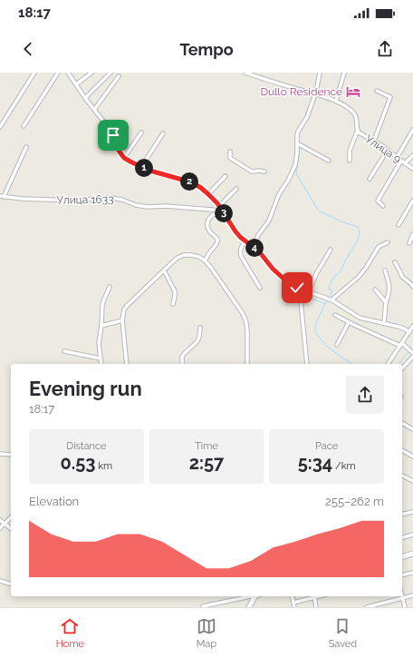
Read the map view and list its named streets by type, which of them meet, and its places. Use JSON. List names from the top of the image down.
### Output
{
  "streets": {
    "street": ["Улица 9", "Улица 1633"]
  },
  "places": {
    "hotel": ["Dullo Residence"]
  },
  "page": {
    "status": "18:17",
    "header": "Tempo",
    "pins": [
      "1",
      "2",
      "3",
      "4"
    ],
    "heading": ["Evening run", "18:17"],
    "stats": [
      ["Distance", "0.53 km"],
      ["Time", "2:57"],
      ["Pace", "5:34 /km"]
    ],
    "chart": ["Elevation", "255–262 m"],
    "tabs": ["Home", "Map", "Saved"]
  }
}
